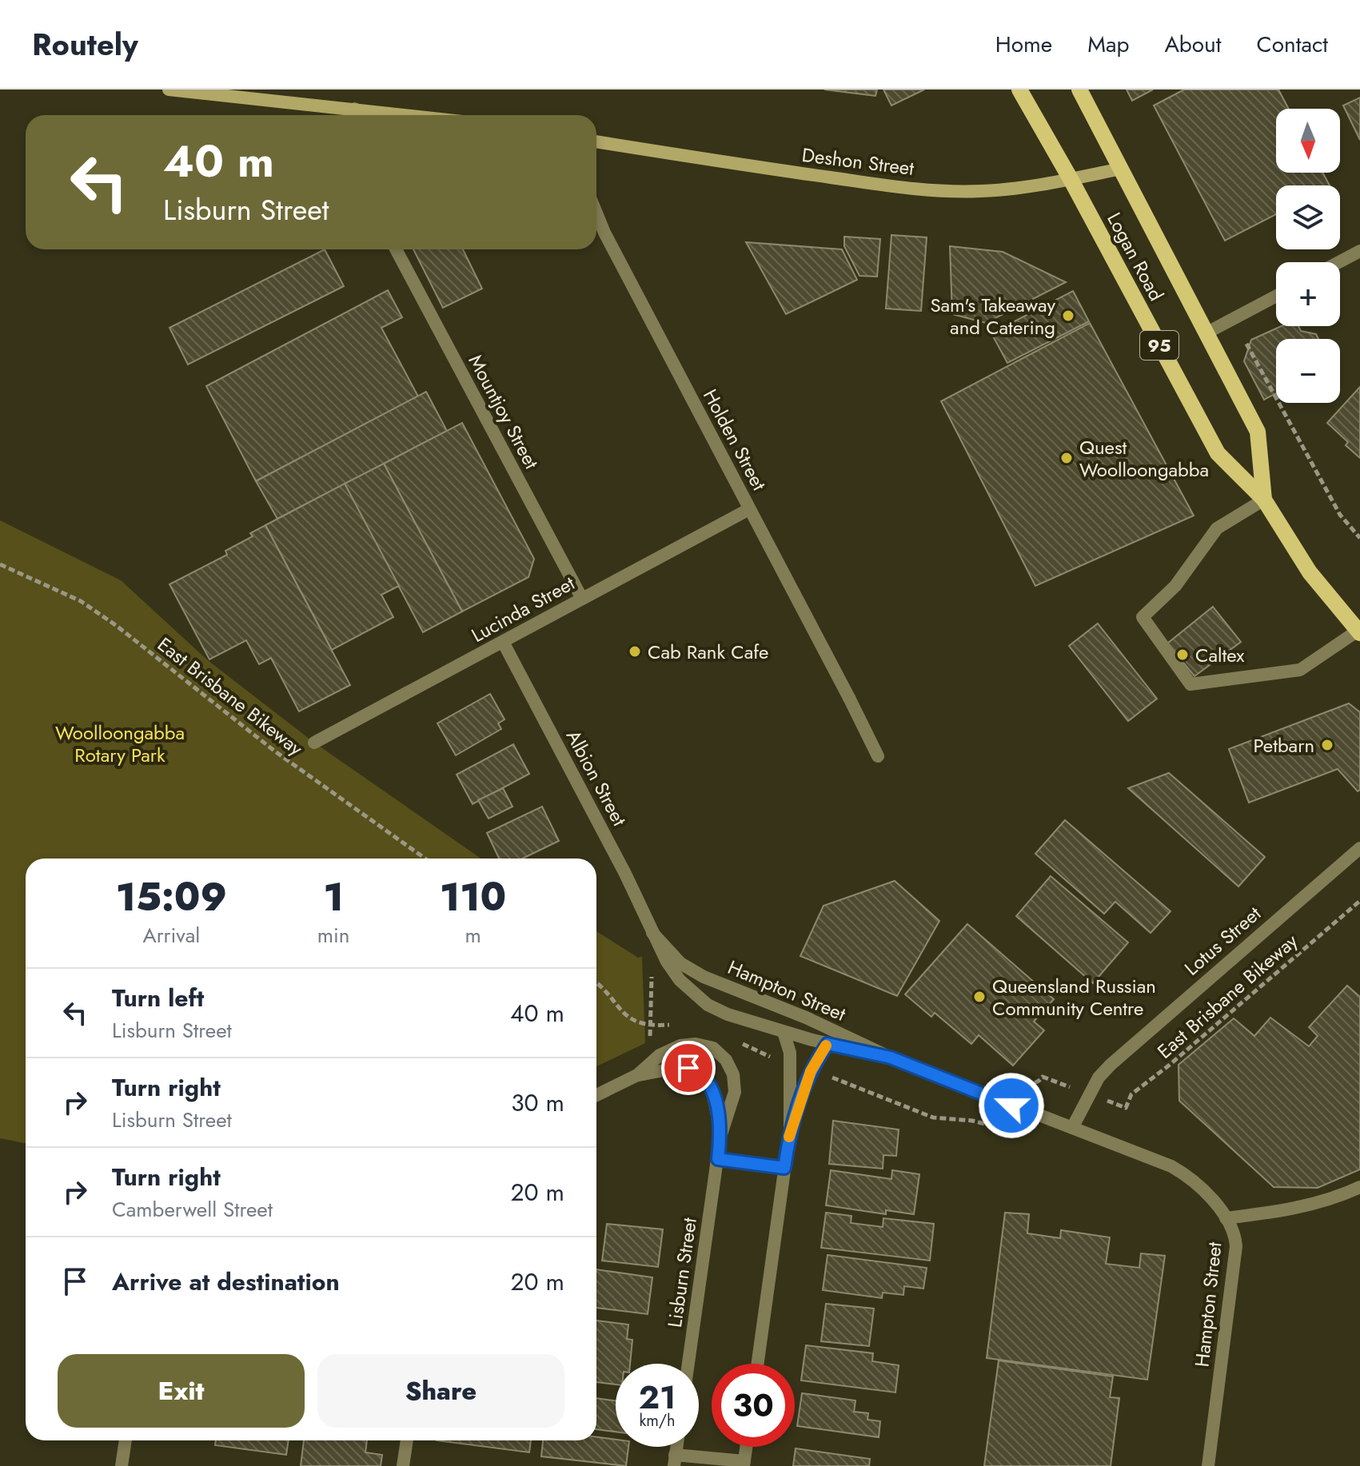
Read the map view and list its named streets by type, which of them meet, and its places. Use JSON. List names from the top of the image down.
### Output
{
  "streets": {
    "main road": ["Logan Road", "95"],
    "street": [
      "Deshon Street",
      "Mountjoy Street",
      "Holden Street",
      "Lucinda Street",
      "Albion Street",
      "Lotus Street",
      "Hampton Street",
      "Lisburn Street"
    ],
    "path": ["East Brisbane Bikeway"]
  },
  "crossings": [
    ["Deshon Street", "Logan Road"],
    ["Mountjoy Street", "Lucinda Street"],
    ["Holden Street", "Lucinda Street"],
    ["Lucinda Street", "Albion Street"],
    ["Albion Street", "Hampton Street"],
    ["Lotus Street", "Hampton Street"]
  ],
  "parks": ["Woolloongabba Rotary Park"],
  "places": [
    "Sam's Takeaway and Catering",
    "Quest Woolloongabba",
    "Cab Rank Cafe",
    "Caltex",
    "Petbarn",
    "Queensland Russian Community Centre"
  ],
  "north": "bottom",
  "page": {
    "header": "Routely",
    "nav": [
      "Home",
      "Map",
      "About",
      "Contact"
    ],
    "map_buttons": ["+", "−"],
    "turn": ["40 m", "Lisburn Street"],
    "eta": [
      "15:09",
      "Arrival",
      "1",
      "min",
      "110",
      "m"
    ],
    "list": [
      {
        "name": "Turn left",
        "note": "Lisburn Street",
        "value": "40 m"
      },
      {
        "name": "Turn right",
        "note": "Lisburn Street",
        "value": "30 m"
      },
      {
        "name": "Turn right",
        "note": "Camberwell Street",
        "value": "20 m"
      },
      {
        "name": "Arrive at destination",
        "value": "20 m"
      }
    ],
    "buttons": ["Exit", "Share"],
    "speed": "21 km/h",
    "limit": "30"
  }
}
